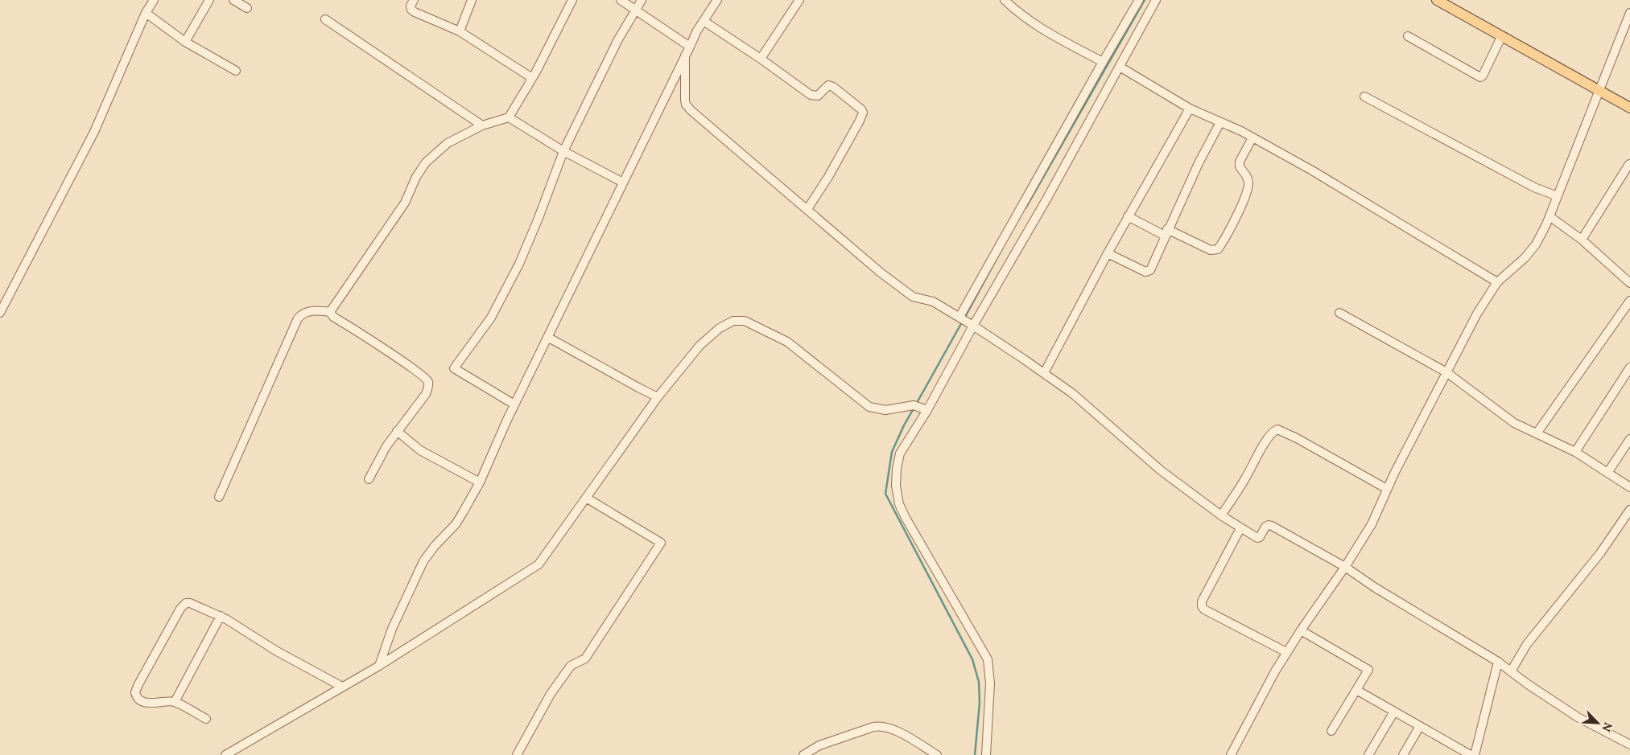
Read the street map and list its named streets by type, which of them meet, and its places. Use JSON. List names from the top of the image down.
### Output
{
  "north": "bottom right"
}
